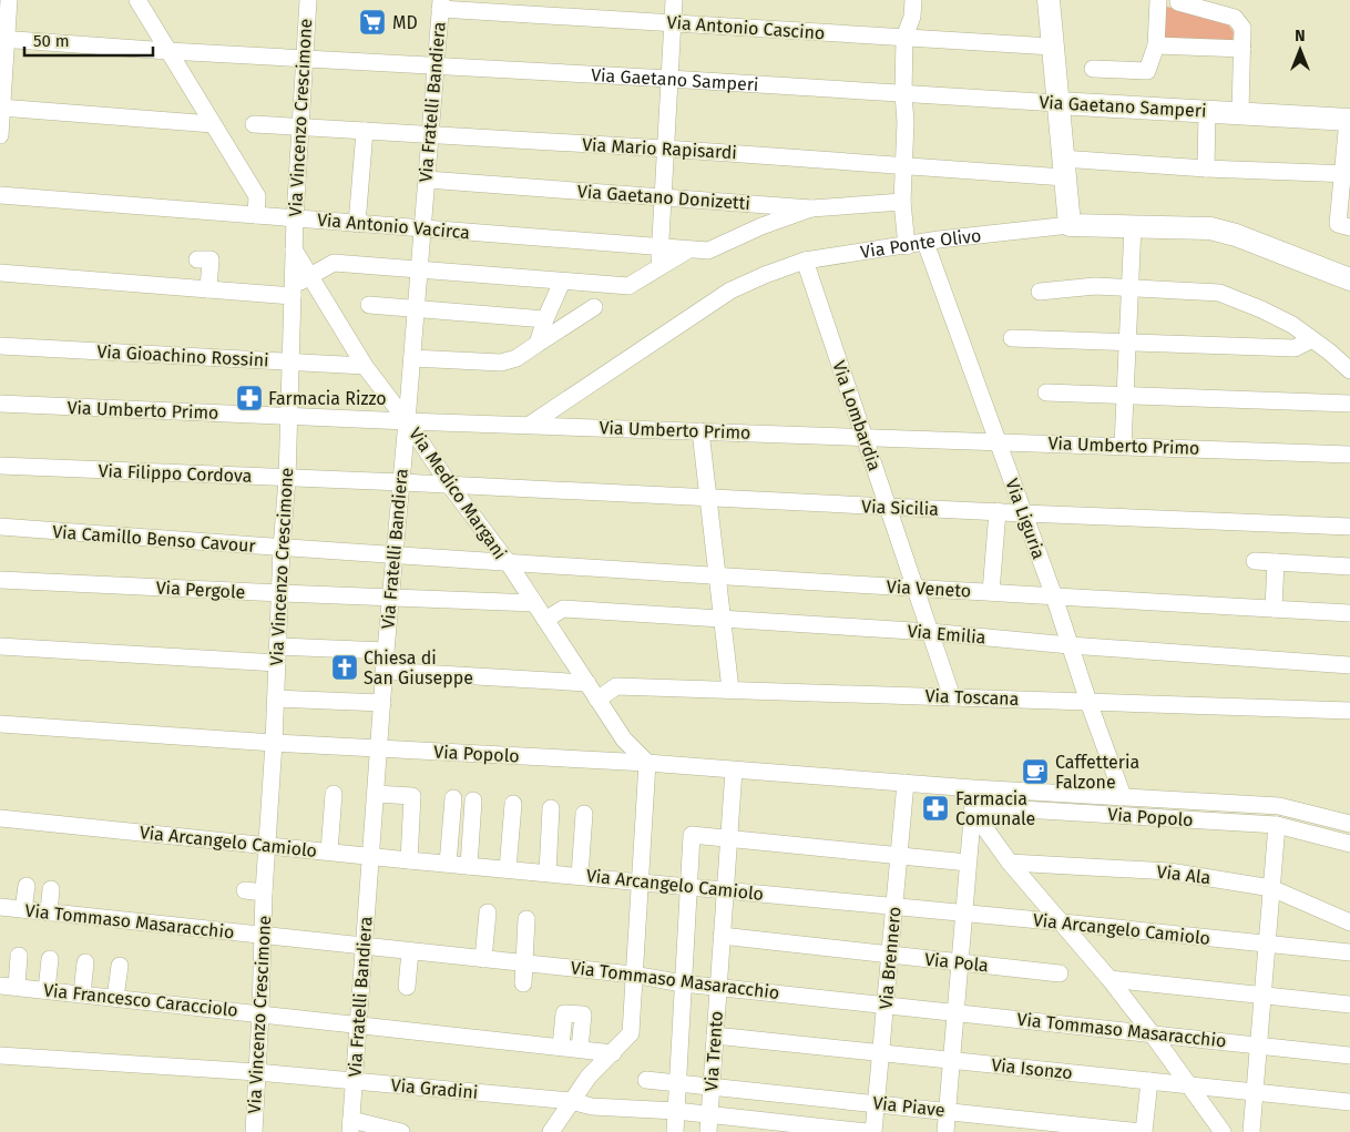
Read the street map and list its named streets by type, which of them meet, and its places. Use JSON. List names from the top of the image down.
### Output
{
  "streets": {
    "main road": ["Via Gaetano Samperi", "Via Ponte Olivo"],
    "street": [
      "Via Antonio Cascino",
      "Via Fratelli Bandiera",
      "Via Vincenzo Crescimone",
      "Via Mario Rapisardi",
      "Via Gaetano Donizetti",
      "Via Antonio Vacirca",
      "Via Gioachino Rossini",
      "Via Umberto Primo",
      "Via Lombardia",
      "Via Filippo Cordova",
      "Via Medico Margani",
      "Via Sicilia",
      "Via Liguria",
      "Via Camillo Benso Cavour",
      "Via Veneto",
      "Via Pergole",
      "Via Emilia",
      "Via Toscana",
      "Via Popolo",
      "Via Arcangelo Camiolo",
      "Via Ala",
      "Via Tommaso Masaracchio",
      "Via Brennero",
      "Via Pola",
      "Via Francesco Caracciolo",
      "Via Trento",
      "Via Isonzo",
      "Via Gradini",
      "Via Piave"
    ]
  },
  "crossings": [
    ["Via Antonio Cascino", "Via Fratelli Bandiera"],
    ["Via Gaetano Samperi", "Via Fratelli Bandiera"],
    ["Via Gaetano Samperi", "Via Vincenzo Crescimone"],
    ["Via Fratelli Bandiera", "Via Mario Rapisardi"],
    ["Via Fratelli Bandiera", "Via Gaetano Donizetti"],
    ["Via Fratelli Bandiera", "Via Antonio Vacirca"],
    ["Via Fratelli Bandiera", "Via Umberto Primo"],
    ["Via Fratelli Bandiera", "Via Filippo Cordova"],
    ["Via Fratelli Bandiera", "Via Medico Margani"],
    ["Via Fratelli Bandiera", "Via Camillo Benso Cavour"],
    ["Via Fratelli Bandiera", "Via Pergole"],
    ["Via Fratelli Bandiera", "Via Popolo"],
    ["Via Fratelli Bandiera", "Via Arcangelo Camiolo"],
    ["Via Fratelli Bandiera", "Via Tommaso Masaracchio"],
    ["Via Fratelli Bandiera", "Via Francesco Caracciolo"],
    ["Via Fratelli Bandiera", "Via Gradini"],
    ["Via Vincenzo Crescimone", "Via Mario Rapisardi"],
    ["Via Vincenzo Crescimone", "Via Antonio Vacirca"],
    ["Via Vincenzo Crescimone", "Via Gioachino Rossini"],
    ["Via Vincenzo Crescimone", "Via Umberto Primo"],
    ["Via Vincenzo Crescimone", "Via Filippo Cordova"],
    ["Via Vincenzo Crescimone", "Via Medico Margani"],
    ["Via Vincenzo Crescimone", "Via Camillo Benso Cavour"],
    ["Via Vincenzo Crescimone", "Via Pergole"],
    ["Via Vincenzo Crescimone", "Via Popolo"],
    ["Via Vincenzo Crescimone", "Via Arcangelo Camiolo"],
    ["Via Vincenzo Crescimone", "Via Tommaso Masaracchio"],
    ["Via Vincenzo Crescimone", "Via Francesco Caracciolo"],
    ["Via Vincenzo Crescimone", "Via Gradini"],
    ["Via Antonio Vacirca", "Via Medico Margani"],
    ["Via Ponte Olivo", "Via Umberto Primo"],
    ["Via Ponte Olivo", "Via Lombardia"],
    ["Via Ponte Olivo", "Via Liguria"],
    ["Via Gioachino Rossini", "Via Medico Margani"],
    ["Via Umberto Primo", "Via Lombardia"],
    ["Via Umberto Primo", "Via Medico Margani"],
    ["Via Umberto Primo", "Via Liguria"],
    ["Via Lombardia", "Via Sicilia"],
    ["Via Lombardia", "Via Veneto"],
    ["Via Lombardia", "Via Emilia"],
    ["Via Lombardia", "Via Toscana"],
    ["Via Filippo Cordova", "Via Medico Margani"],
    ["Via Filippo Cordova", "Via Sicilia"],
    ["Via Medico Margani", "Via Sicilia"],
    ["Via Medico Margani", "Via Camillo Benso Cavour"],
    ["Via Medico Margani", "Via Veneto"],
    ["Via Medico Margani", "Via Pergole"],
    ["Via Medico Margani", "Via Emilia"],
    ["Via Medico Margani", "Via Toscana"],
    ["Via Medico Margani", "Via Popolo"],
    ["Via Sicilia", "Via Liguria"],
    ["Via Liguria", "Via Veneto"],
    ["Via Liguria", "Via Emilia"],
    ["Via Liguria", "Via Toscana"],
    ["Via Liguria", "Via Popolo"],
    ["Via Camillo Benso Cavour", "Via Veneto"],
    ["Via Popolo", "Via Brennero"],
    ["Via Popolo", "Via Trento"],
    ["Via Arcangelo Camiolo", "Via Brennero"],
    ["Via Arcangelo Camiolo", "Via Trento"],
    ["Via Tommaso Masaracchio", "Via Brennero"],
    ["Via Tommaso Masaracchio", "Via Trento"],
    ["Via Brennero", "Via Pola"],
    ["Via Brennero", "Via Isonzo"],
    ["Via Brennero", "Via Piave"],
    ["Via Pola", "Via Trento"],
    ["Via Trento", "Via Isonzo"],
    ["Via Trento", "Via Gradini"],
    ["Via Trento", "Via Piave"]
  ],
  "places": {
    "supermarket": ["MD"],
    "pharmacy": ["Farmacia Rizzo", "Farmacia Comunale"],
    "church": ["Chiesa di San Giuseppe"],
    "cafe": ["Caffetteria Falzone"]
  },
  "scale_bar": "50 m",
  "north": "top"
}
